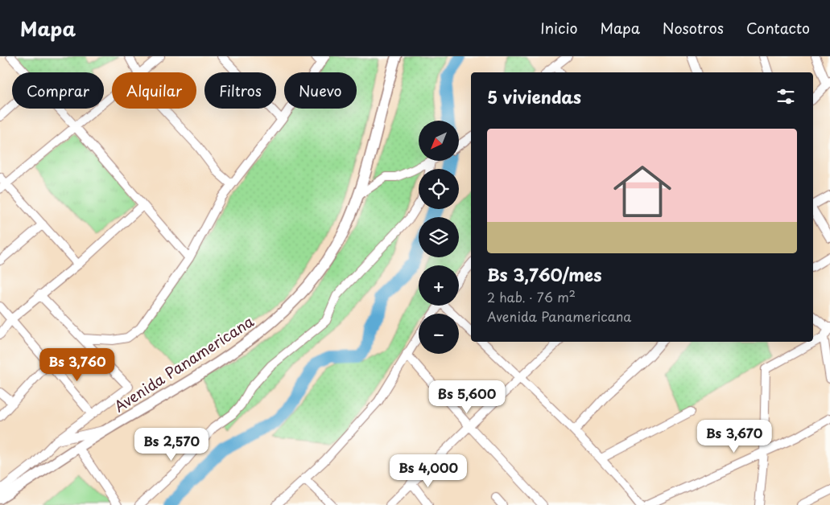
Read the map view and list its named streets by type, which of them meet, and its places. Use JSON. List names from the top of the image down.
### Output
{
  "streets": {
    "main road": ["Avenida Panamericana"]
  },
  "north": "bottom left",
  "page": {
    "header": "Mapa",
    "nav": [
      "Inicio",
      "Mapa",
      "Nosotros",
      "Contacto"
    ],
    "chip": [
      "Comprar",
      "Alquilar",
      "Filtros",
      "Nuevo"
    ],
    "heading": "5 viviendas",
    "map_buttons": ["+", "−"],
    "list": [
      {
        "name": "Bs 3,760/mes",
        "note": "2 hab. · 76 m² · Avenida Panamericana"
      }
    ],
    "price": [
      "Bs 3,760",
      "Bs 5,600",
      "Bs 3,670",
      "Bs 2,570",
      "Bs 4,000"
    ]
  }
}
